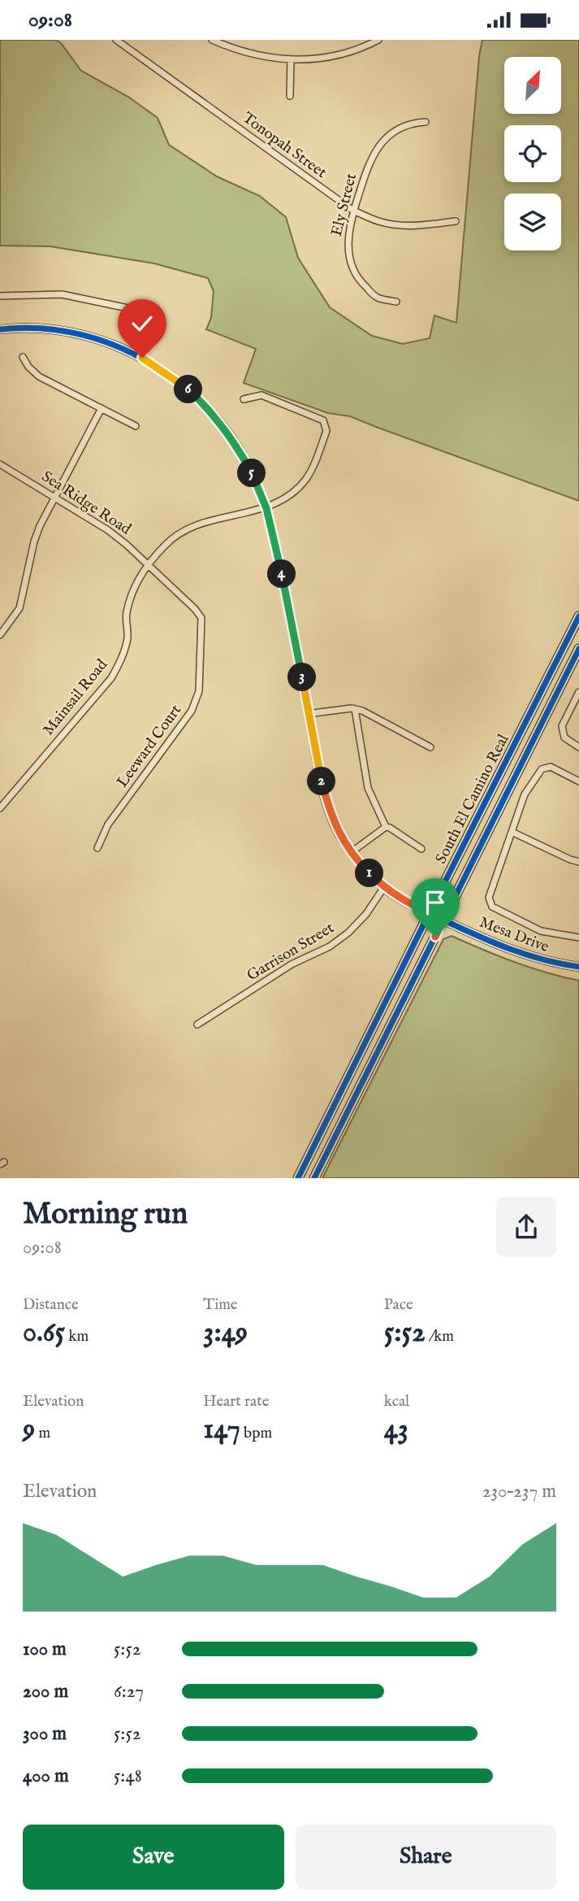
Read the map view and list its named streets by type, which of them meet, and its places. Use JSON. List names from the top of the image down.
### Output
{
  "streets": {
    "main road": ["South El Camino Real", "Mesa Drive"],
    "street": [
      "Tonopah Street",
      "Ely Street",
      "Sea Ridge Road",
      "Mainsail Road",
      "Leeward Court",
      "Garrison Street"
    ]
  },
  "crossings": [
    ["Tonopah Street", "Ely Street"],
    ["Sea Ridge Road", "Mainsail Road"],
    ["Sea Ridge Road", "Leeward Court"],
    ["Mainsail Road", "Mesa Drive"],
    ["South El Camino Real", "Mesa Drive"],
    ["Mesa Drive", "Garrison Street"]
  ],
  "north": "top right",
  "page": {
    "status": "09:08",
    "pins": [
      "6",
      "5",
      "4",
      "3",
      "2",
      "1"
    ],
    "heading": ["Morning run", "09:08"],
    "stats": [
      ["Distance", "0.65 km"],
      ["Time", "3:49"],
      ["Pace", "5:52 /km"],
      ["Elevation", "9 m"],
      ["Heart rate", "147 bpm"],
      ["kcal", "43"]
    ],
    "chart": ["Elevation", "230–237 m"],
    "list": [
      {
        "name": "100 m",
        "note": "5:52"
      },
      {
        "name": "200 m",
        "note": "6:27"
      },
      {
        "name": "300 m",
        "note": "5:52"
      },
      {
        "name": "400 m",
        "note": "5:48"
      }
    ],
    "buttons": ["Save", "Share"]
  }
}
